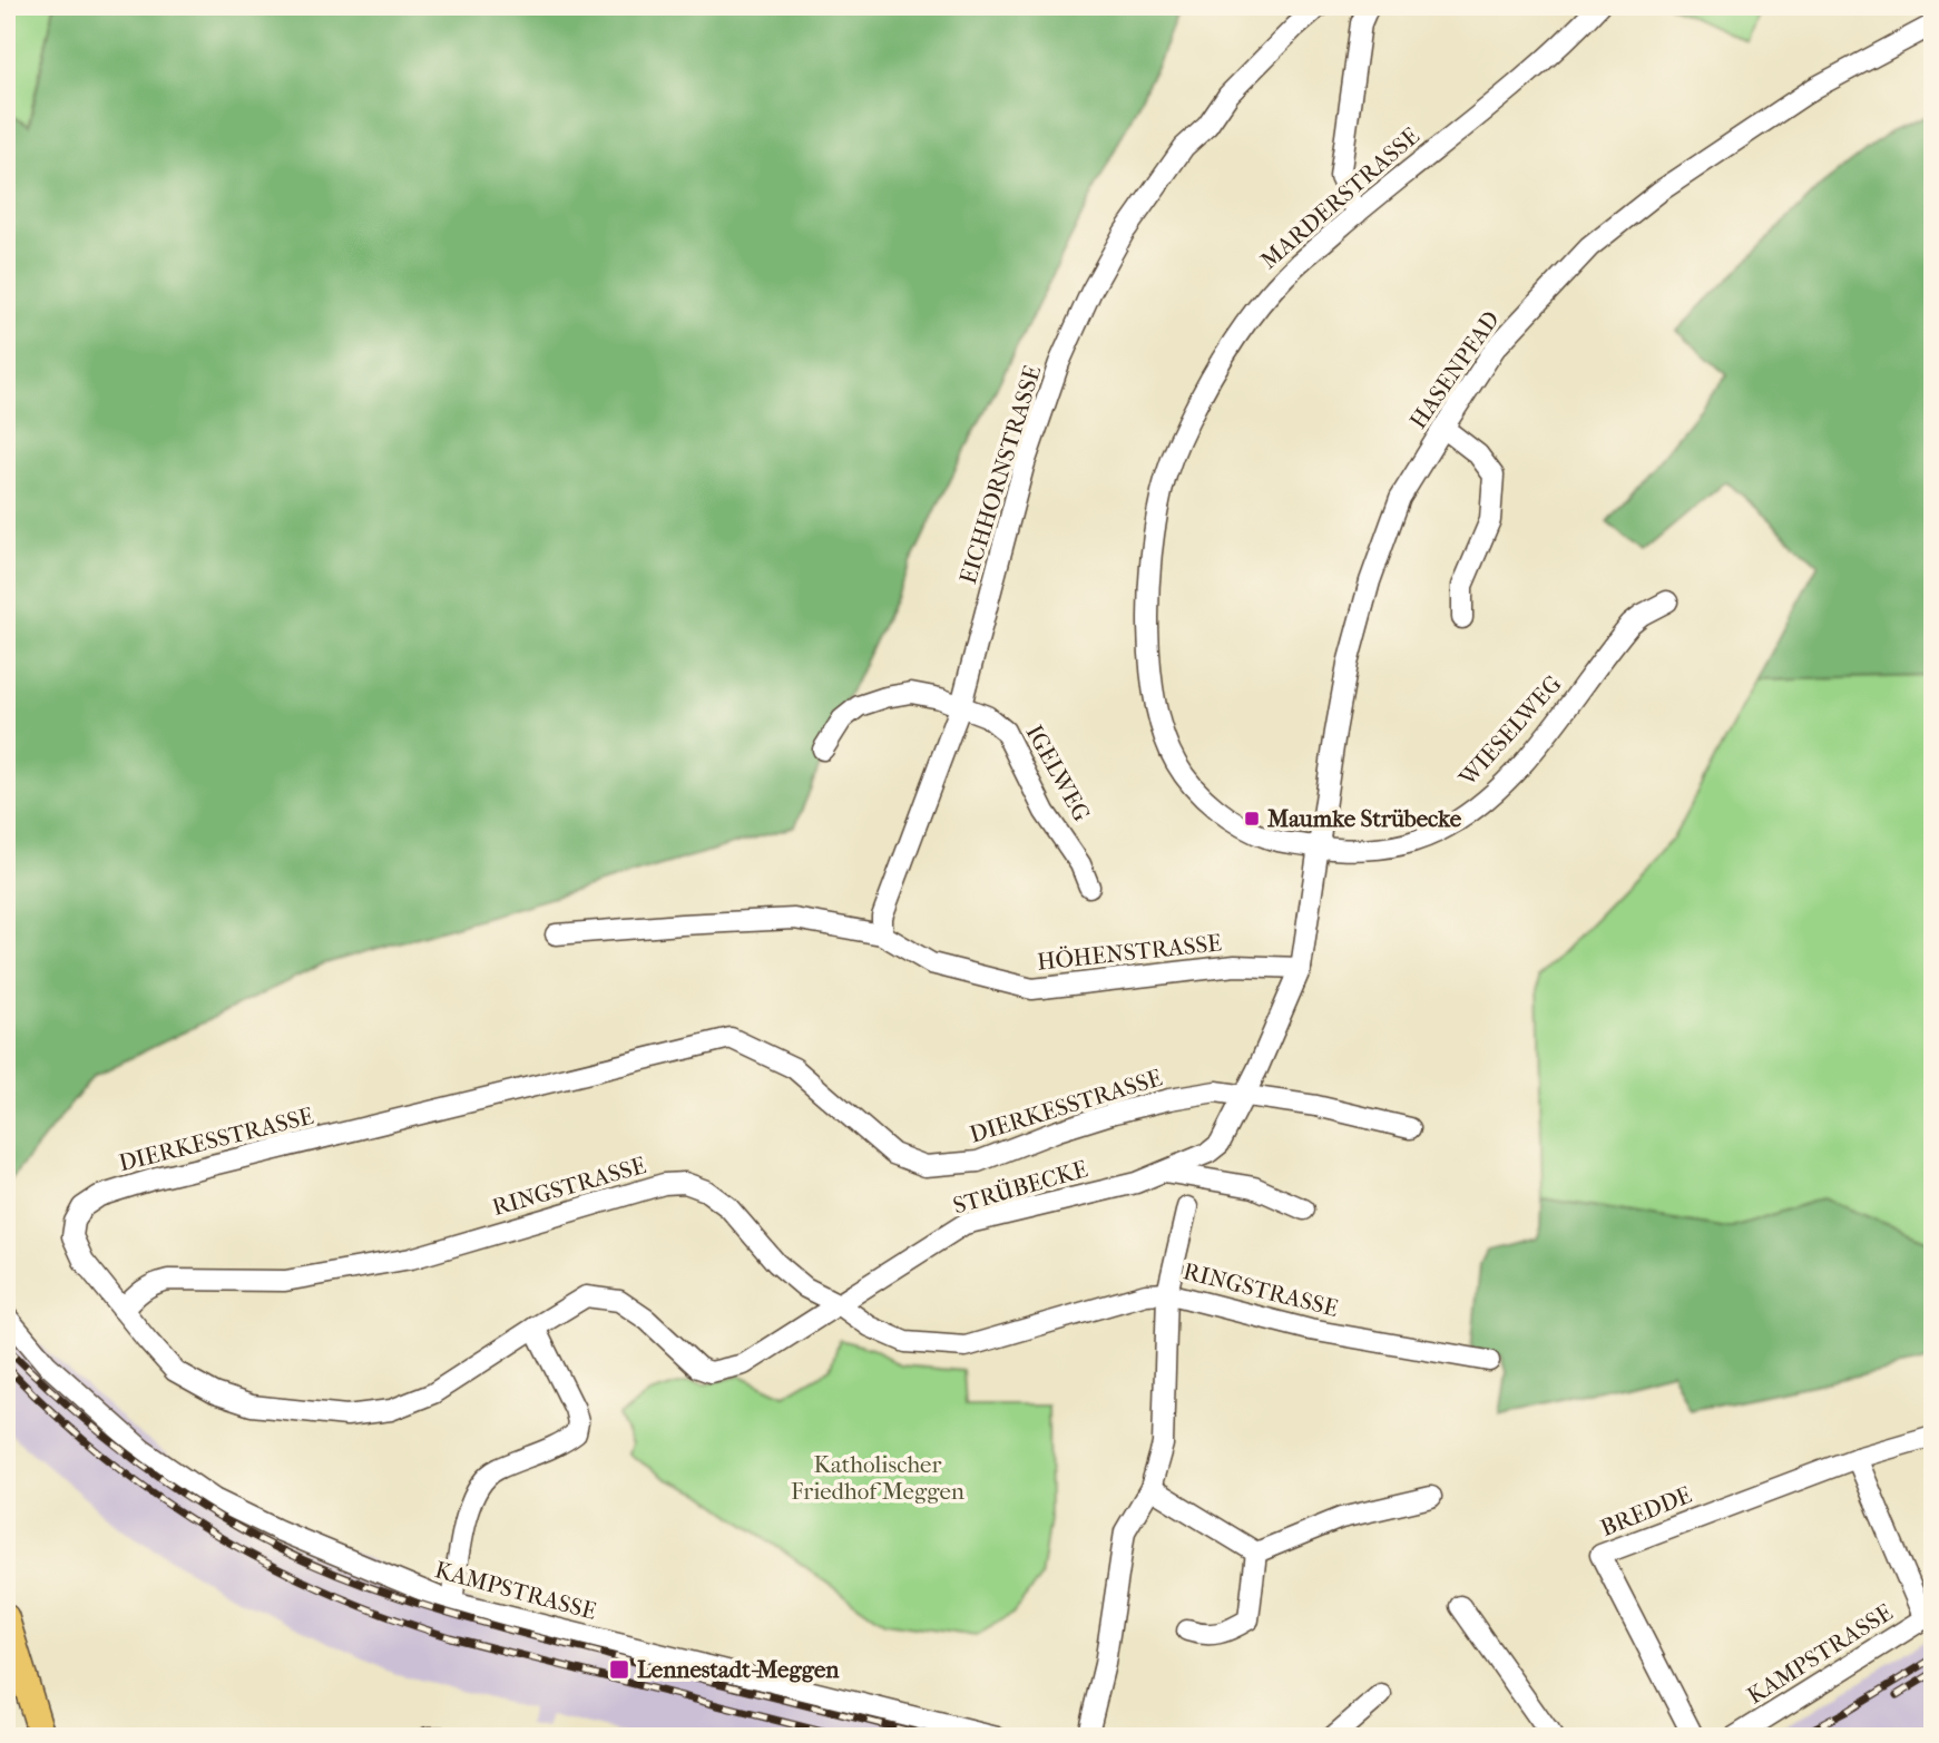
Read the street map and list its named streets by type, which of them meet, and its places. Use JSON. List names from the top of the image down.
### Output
{
  "streets": {
    "street": [
      "MARDERSTRASSE",
      "HASENPFAD",
      "EICHHORNSTRASSE",
      "WIESELWEG",
      "IGELWEG",
      "HÖHENSTRASSE",
      "DIERKESSTRASSE",
      "RINGSTRASSE",
      "STRÜBECKE",
      "BREDDE",
      "KAMPSTRASSE"
    ]
  },
  "crossings": [
    ["MARDERSTRASSE", "HASENPFAD"],
    ["MARDERSTRASSE", "WIESELWEG"],
    ["MARDERSTRASSE", "STRÜBECKE"],
    ["HASENPFAD", "WIESELWEG"],
    ["HASENPFAD", "STRÜBECKE"],
    ["EICHHORNSTRASSE", "IGELWEG"],
    ["EICHHORNSTRASSE", "HÖHENSTRASSE"],
    ["WIESELWEG", "STRÜBECKE"],
    ["HÖHENSTRASSE", "STRÜBECKE"],
    ["DIERKESSTRASSE", "RINGSTRASSE"],
    ["DIERKESSTRASSE", "STRÜBECKE"],
    ["RINGSTRASSE", "STRÜBECKE"]
  ],
  "parks": ["Katholischer Friedhof Meggen"],
  "places": {
    "transit": ["Maumke Strübecke", "Lennestadt-Meggen"]
  }
}
